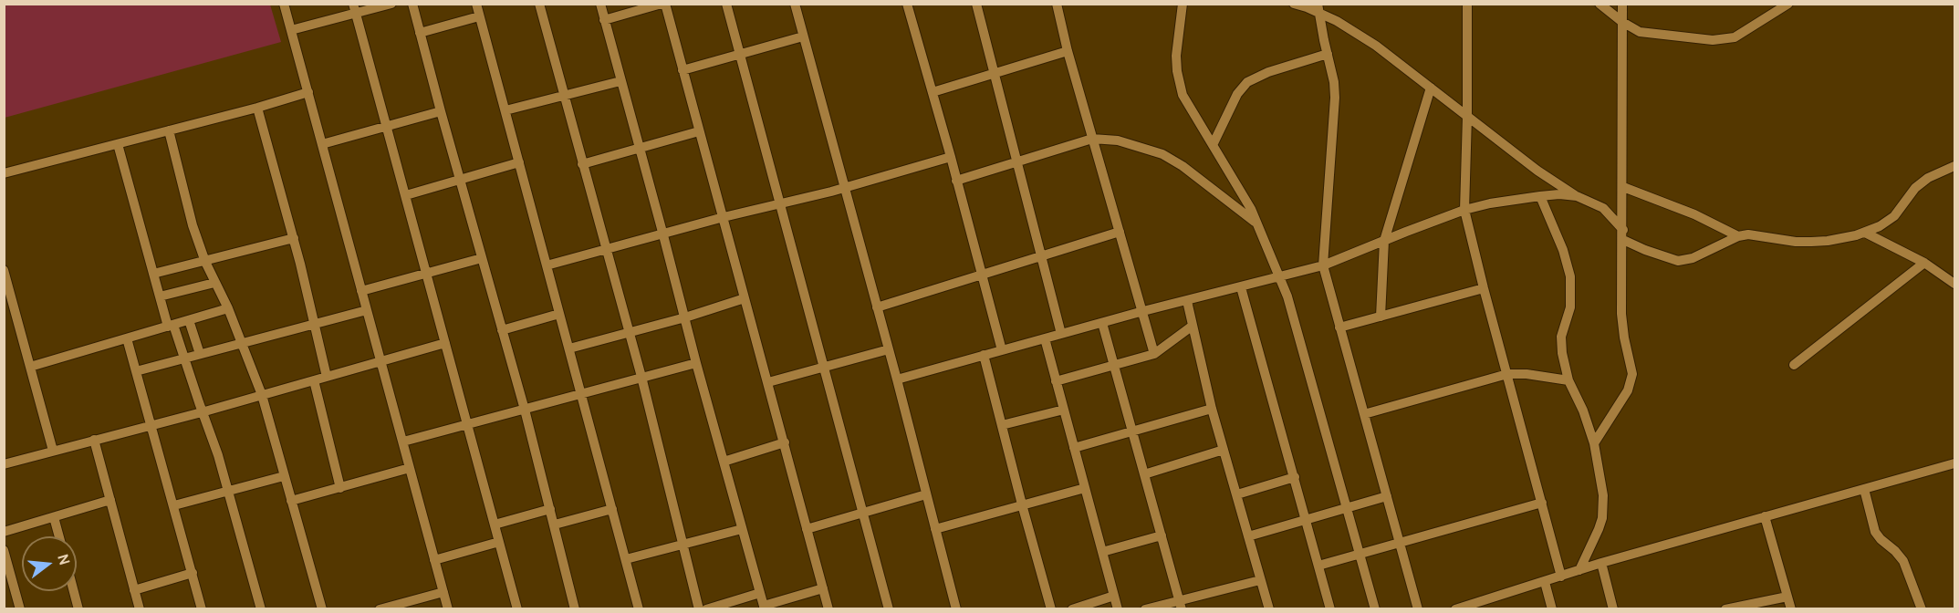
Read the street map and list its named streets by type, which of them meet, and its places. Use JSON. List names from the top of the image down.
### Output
{
  "north": "right"
}
